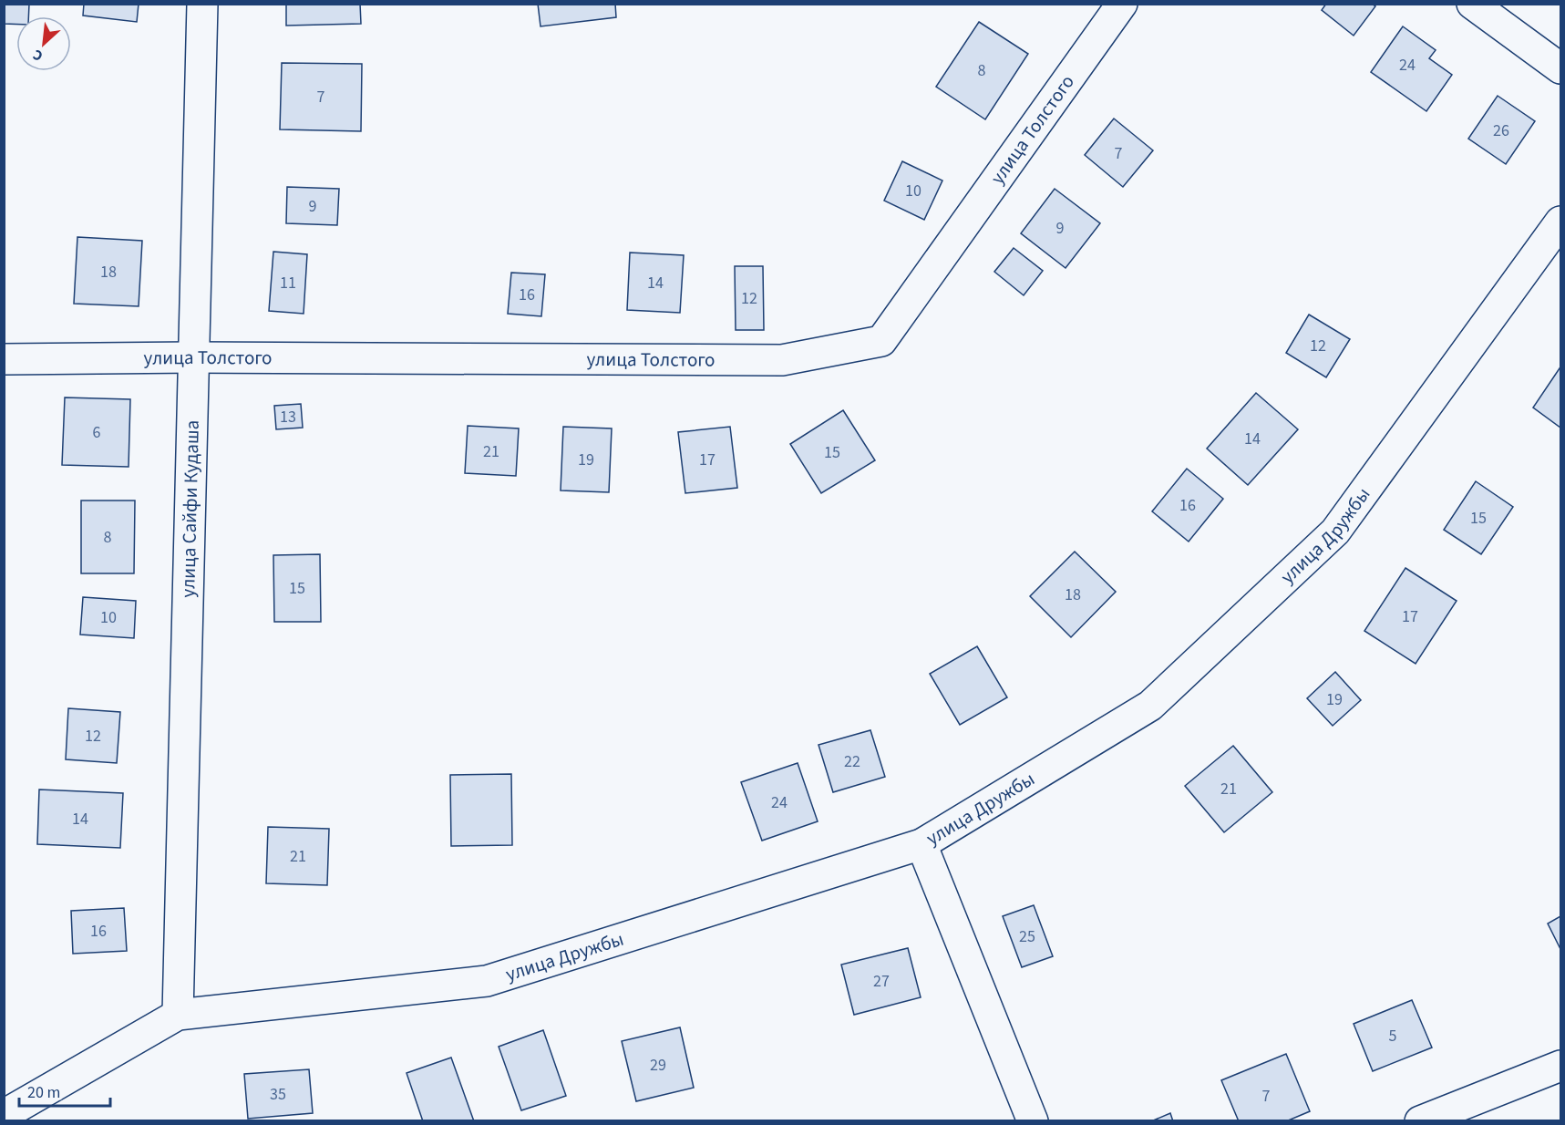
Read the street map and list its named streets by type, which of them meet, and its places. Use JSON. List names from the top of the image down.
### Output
{
  "streets": {
    "street": ["улица Толстого", "улица Сайфи Кудаша", "улица Дружбы"]
  },
  "crossings": [
    ["улица Толстого", "улица Сайфи Кудаша"],
    ["улица Сайфи Кудаша", "улица Дружбы"]
  ],
  "house_numbers": [
    "24",
    "8",
    "7",
    "26",
    "7",
    "10",
    "9",
    "9",
    "18",
    "11",
    "14",
    "16",
    "12",
    "12",
    "13",
    "6",
    "14",
    "21",
    "15",
    "19",
    "17",
    "16",
    "15",
    "8",
    "15",
    "18",
    "17",
    "10",
    "19",
    "12",
    "22",
    "21",
    "24",
    "14",
    "21",
    "16",
    "25",
    "27",
    "5",
    "29",
    "35",
    "7"
  ],
  "scale_bar": "20 m",
  "north": "bottom left"
}
